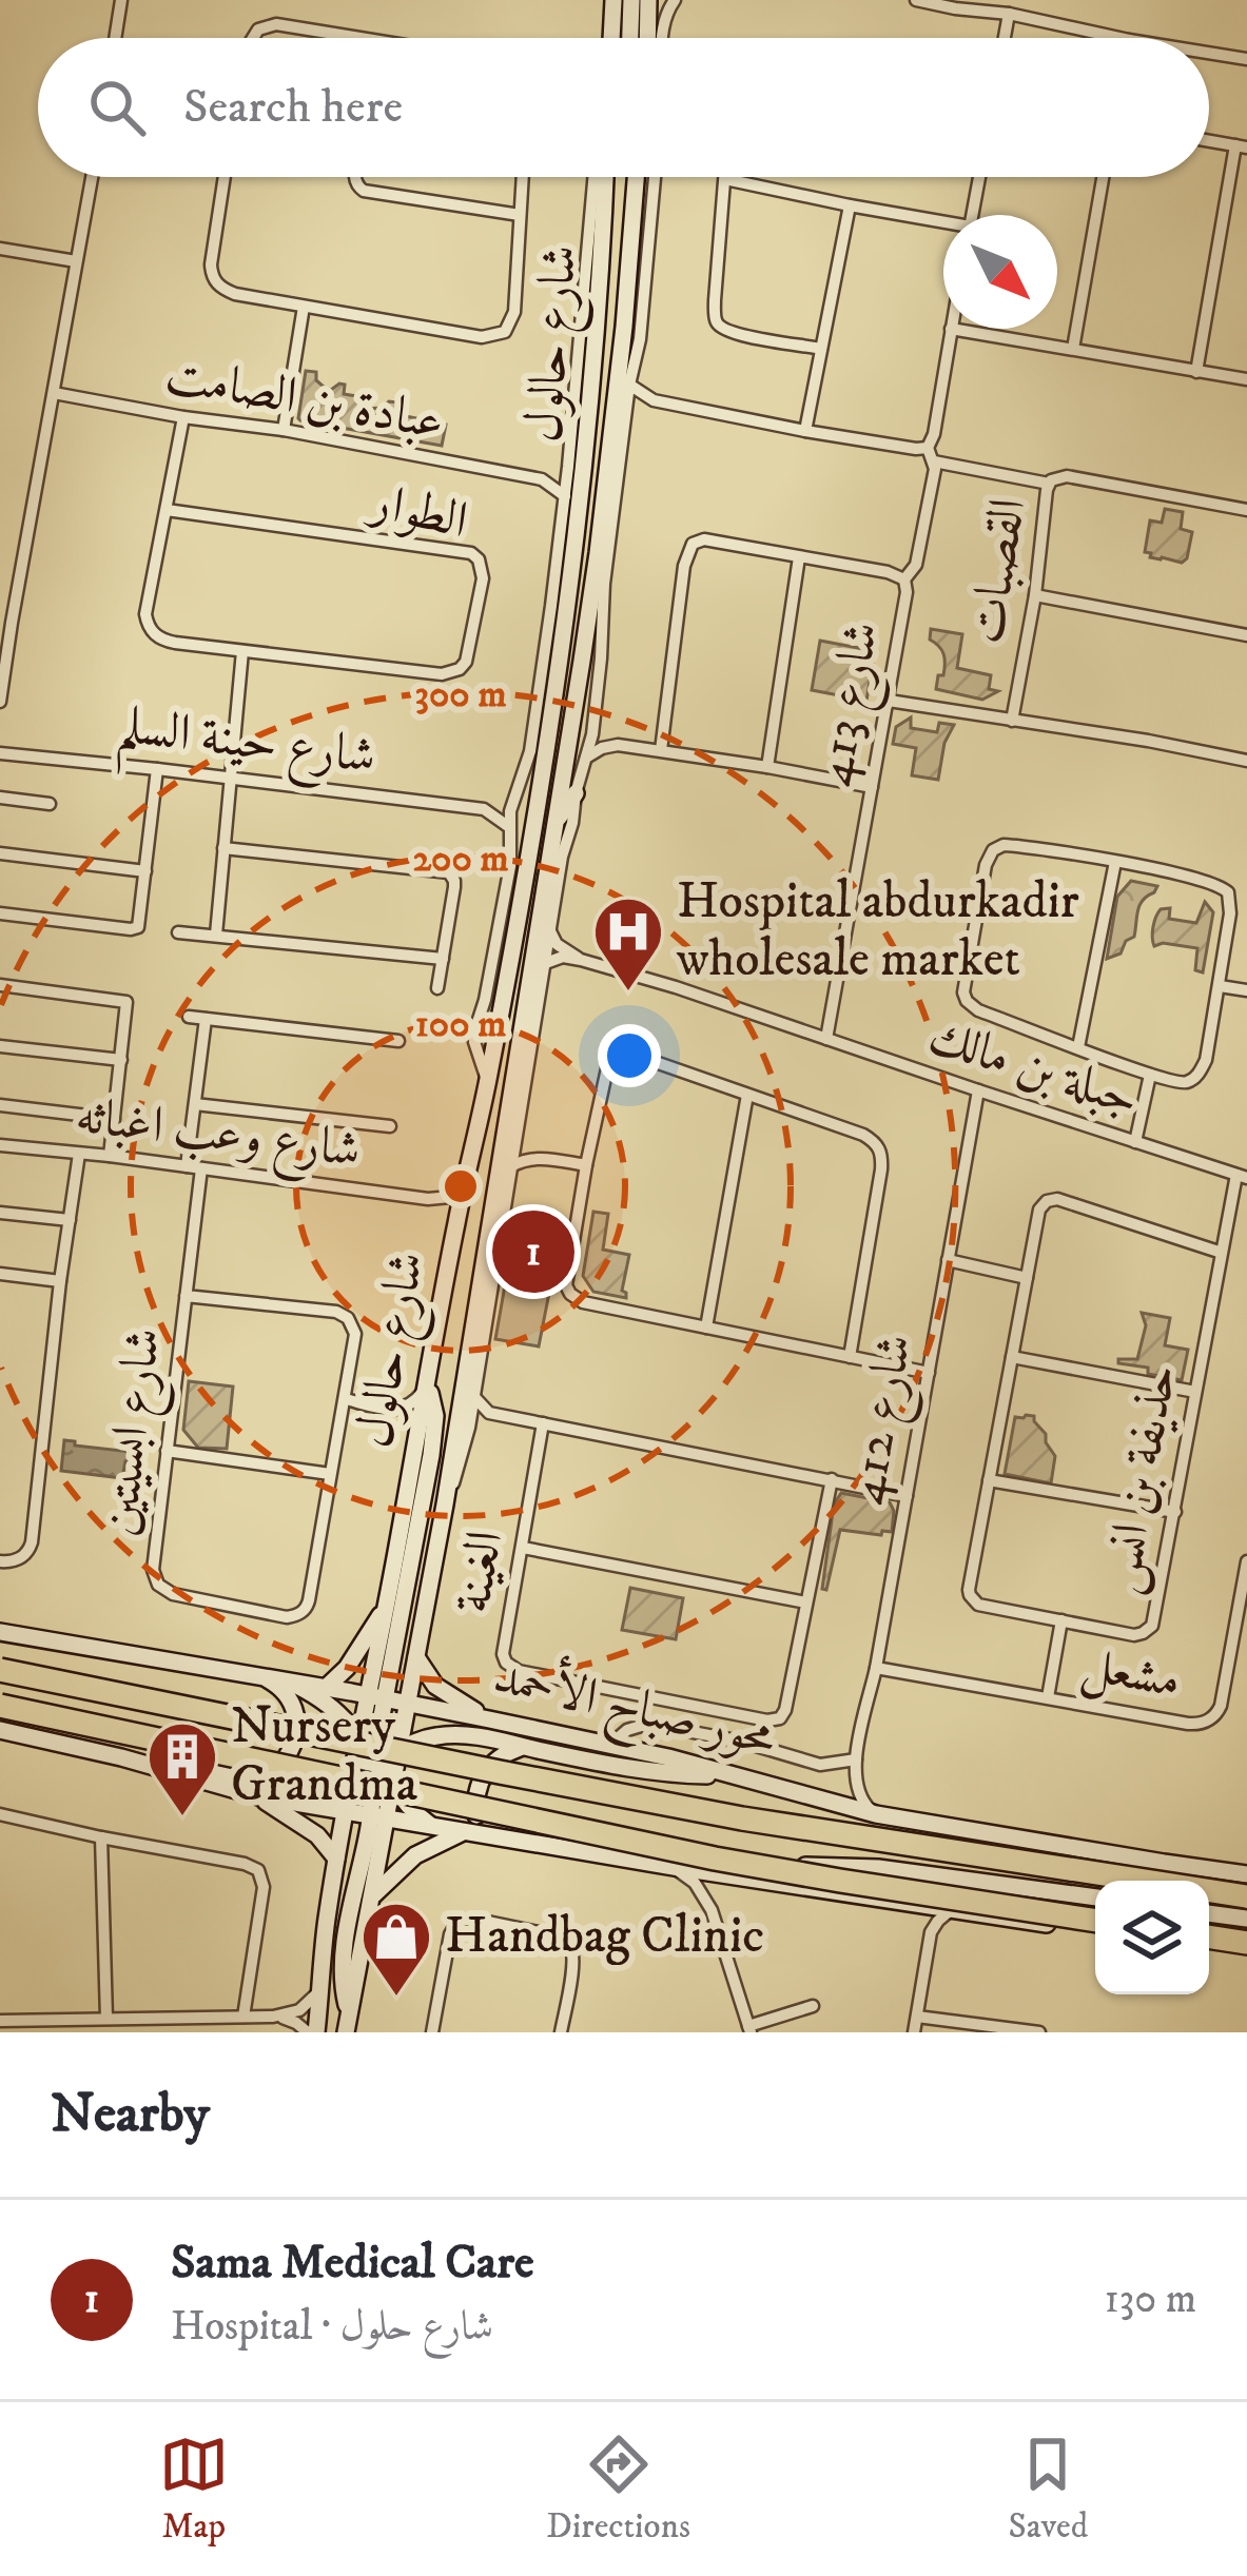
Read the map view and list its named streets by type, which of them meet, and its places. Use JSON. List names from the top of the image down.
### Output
{
  "streets": {
    "highway": ["محور صباح الأحمد"],
    "main road": ["شارع حالول"],
    "street": [
      "عبادة بن الصامت",
      "الطوار",
      "القصبات",
      "شارع 413",
      "شارع حينة السلم",
      "جبلة بن مالك",
      "شارع وعب اغباثه",
      "شارع 412",
      "شارع ابسيتين",
      "حذيفة بن انس",
      "الغينة",
      "مشعل"
    ]
  },
  "crossings": [
    ["شارع حالول", "شارع وعب اغباثه"],
    ["شارع حالول", "محور صباح الأحمد"],
    ["عبادة بن الصامت", "الطوار"],
    ["شارع 413", "جبلة بن مالك"],
    ["جبلة بن مالك", "شارع 412"],
    ["جبلة بن مالك", "حذيفة بن انس"],
    ["شارع وعب اغباثه", "شارع ابسيتين"],
    ["شارع 412", "مشعل"],
    ["حذيفة بن انس", "مشعل"]
  ],
  "places": {
    "hospital": ["Hospital abdurkadir wholesale market"],
    "building": ["Nursery Grandma"],
    "shop": ["Handbag Clinic"]
  },
  "north": "bottom right",
  "page": {
    "search": "Search here",
    "pins": "1",
    "heading": "Nearby",
    "list": [
      {
        "mark": "1",
        "name": "Sama Medical Care",
        "note": "Hospital · شارع حلول",
        "value": "130 m"
      }
    ],
    "nav": ["Map", "Directions", "Saved"]
  },
  "rings": ["300 m", "200 m", "100 m"]
}
